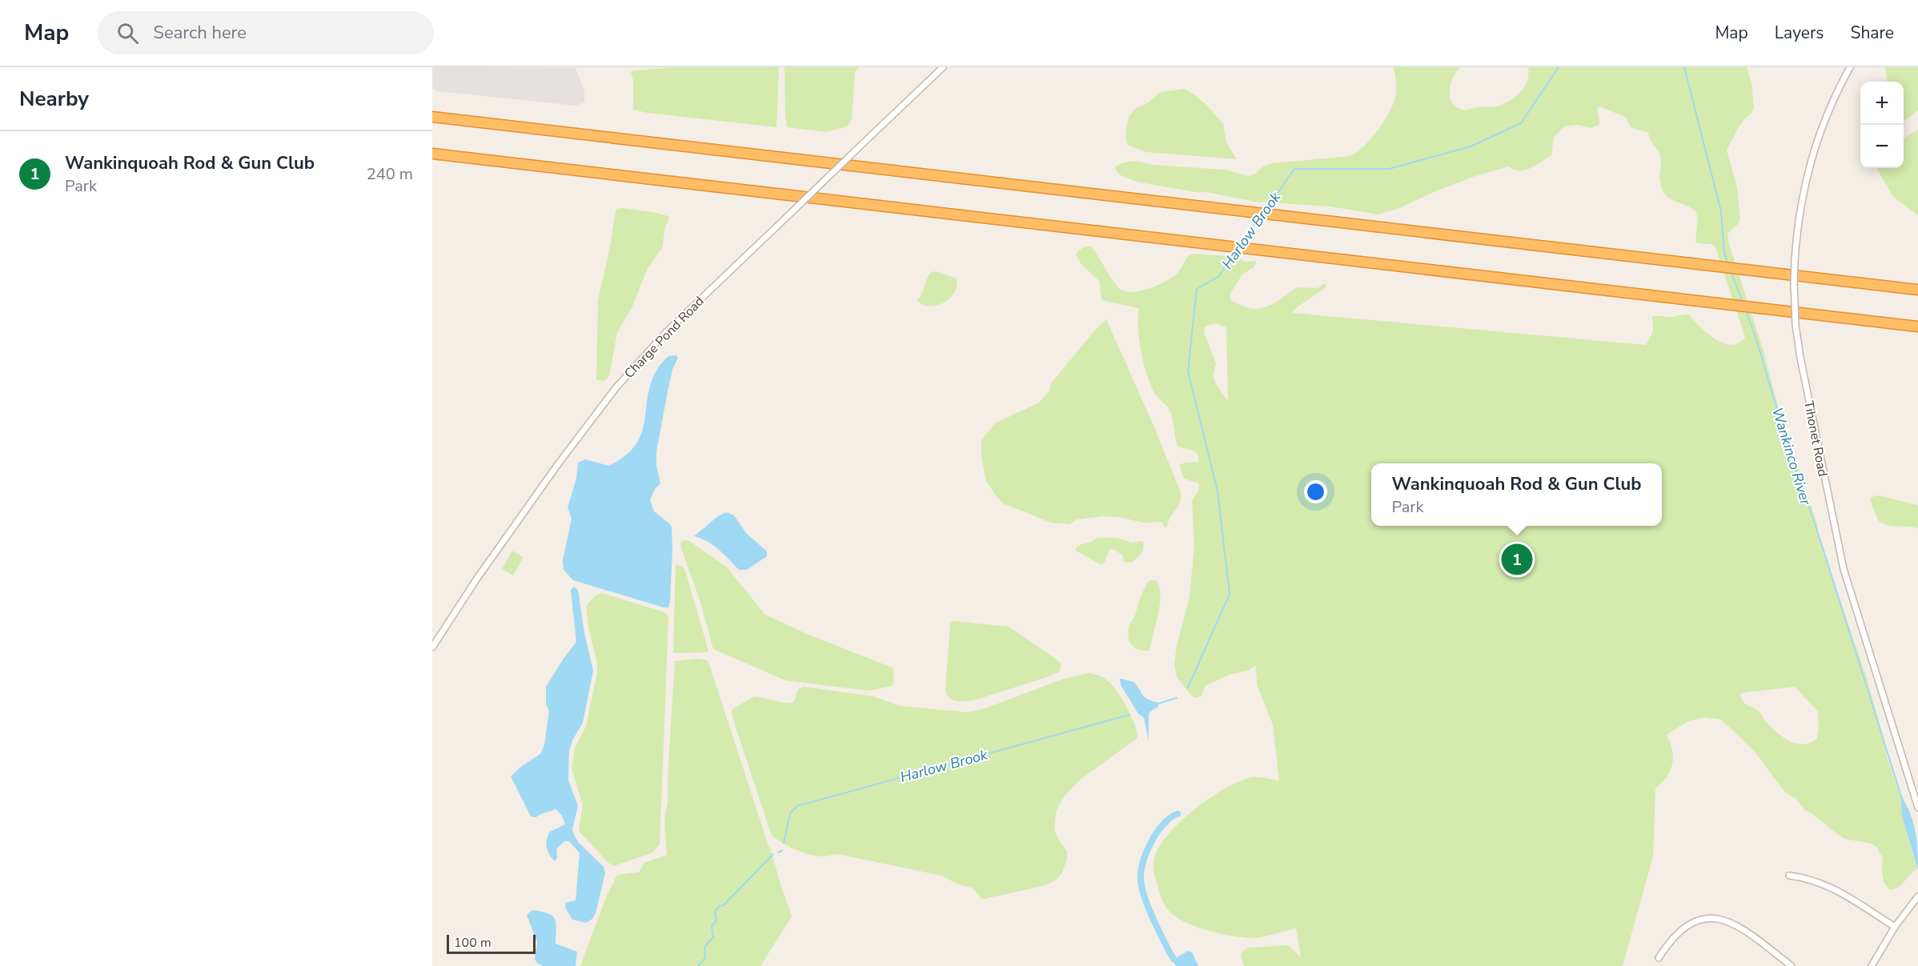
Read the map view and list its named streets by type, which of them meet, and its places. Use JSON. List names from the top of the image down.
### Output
{
  "streets": {
    "street": ["Charge Pond Road", "Tihonet Road"]
  },
  "water": ["Harlow Brook", "Wankinco River"],
  "scale_bar": "100 m",
  "page": {
    "header": "Map",
    "search": "Search here",
    "nav": ["Map", "Layers", "Share"],
    "heading": "Nearby",
    "map_buttons": ["+", "−"],
    "list": [
      {
        "mark": "1",
        "name": "Wankinquoah Rod & Gun Club",
        "note": "Park",
        "value": "240 m"
      }
    ],
    "popup": ["Wankinquoah Rod & Gun Club", "Park"],
    "pins": "1",
    "scale": "100 m"
  }
}
